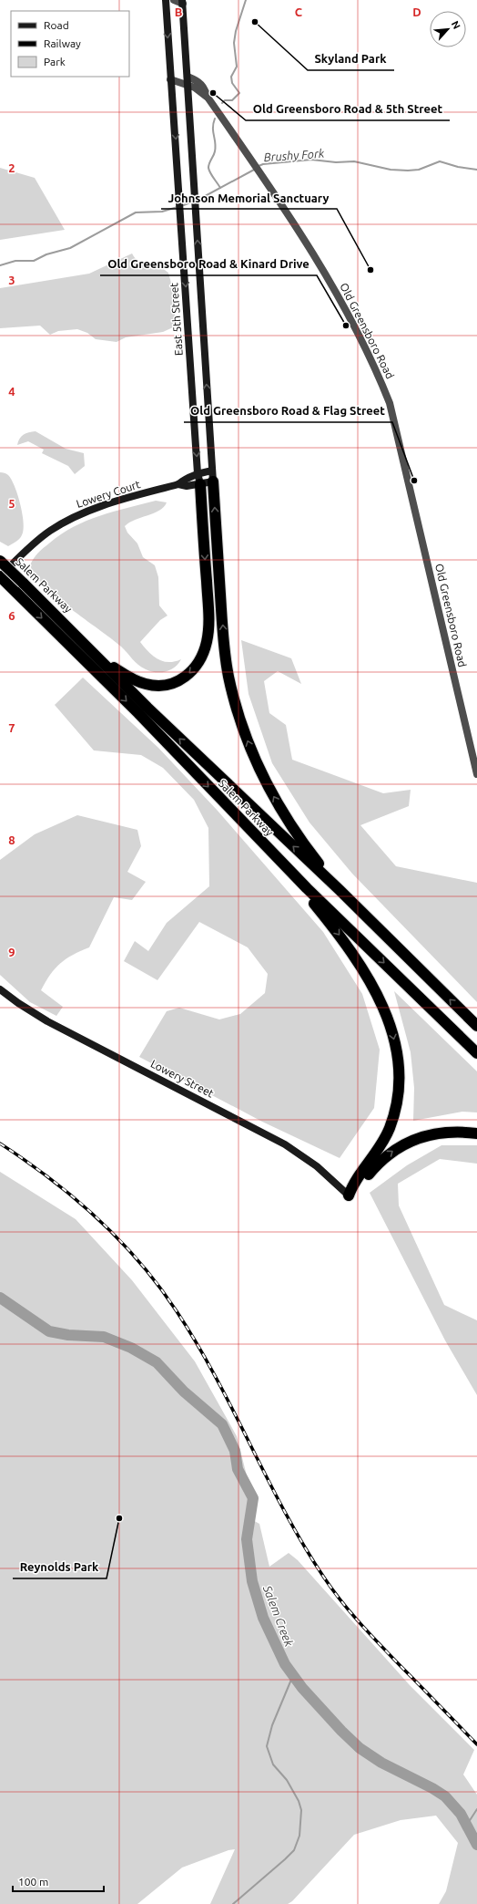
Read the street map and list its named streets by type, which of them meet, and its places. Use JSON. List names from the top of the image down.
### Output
{
  "streets": {
    "highway": ["Salem Parkway"],
    "main road": ["East 5th Street", "Lowery Court", "Lowery Street"],
    "street": ["Old Greensboro Road"]
  },
  "crossings": [
    ["East 5th Street", "Old Greensboro Road"],
    ["East 5th Street", "Lowery Court"],
    ["Lowery Court", "Salem Parkway"]
  ],
  "water": ["Brushy Fork", "Salem Creek"],
  "places": [
    "Skyland Park",
    "Old Greensboro Road & 5th Street",
    "Johnson Memorial Sanctuary",
    "Old Greensboro Road & Kinard Drive",
    "Old Greensboro Road & Flag Street",
    "Reynolds Park"
  ],
  "legend": ["Road", "Railway", "Park"],
  "scale_bar": "100 m",
  "north": "top right",
  "grid": {
    "columns": ["B", "C", "D"],
    "rows": [
      "2",
      "3",
      "4",
      "5",
      "6",
      "7",
      "8",
      "9"
    ]
  }
}
